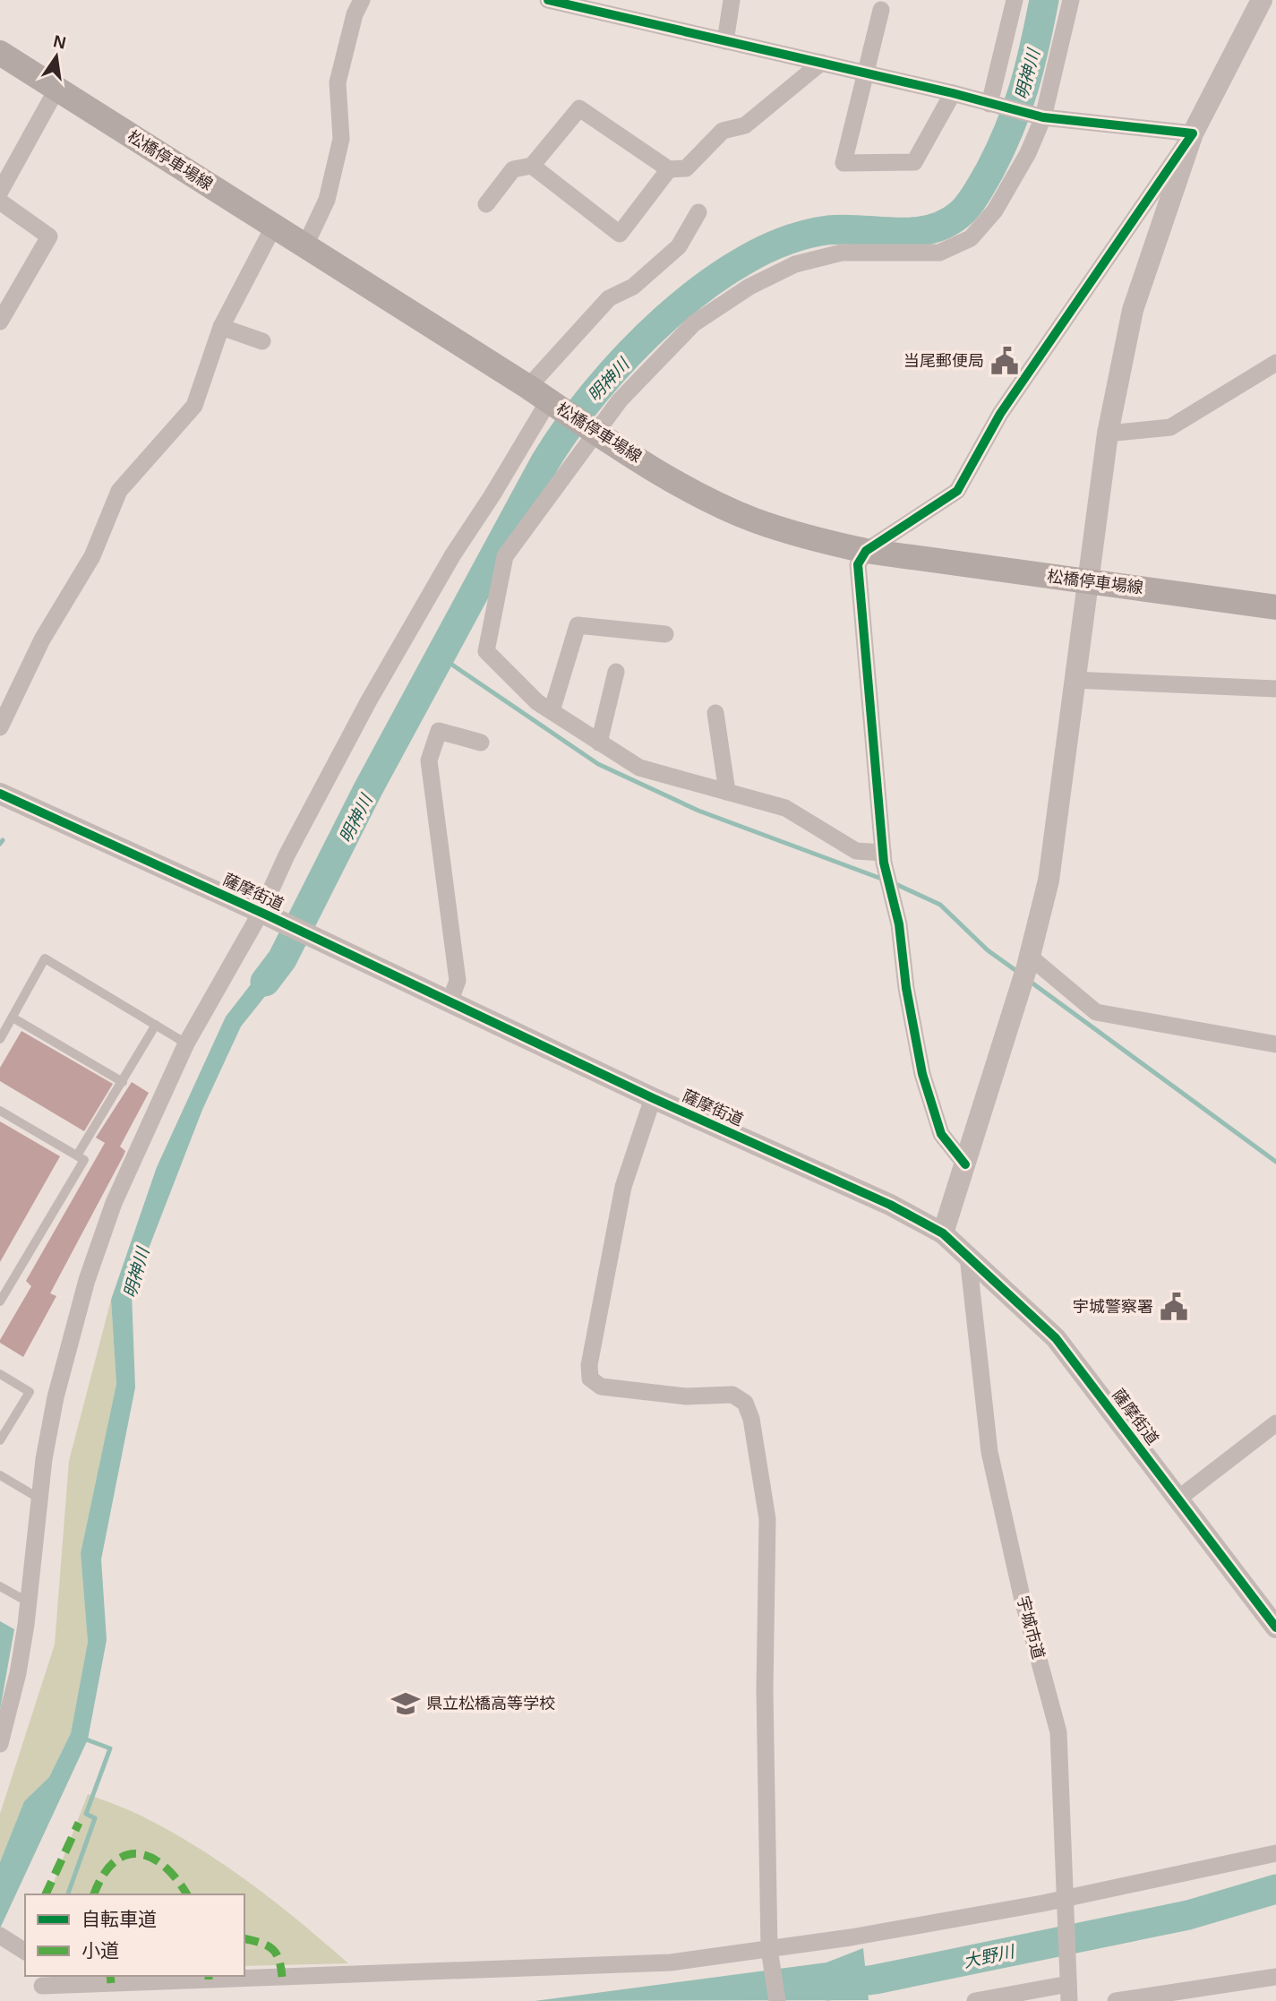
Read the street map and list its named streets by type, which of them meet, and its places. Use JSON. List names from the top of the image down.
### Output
{
  "streets": {
    "main road": ["松橋停車場線"],
    "street": ["薩摩街道", "宇城市道"]
  },
  "crossings": [
    ["薩摩街道", "宇城市道"]
  ],
  "water": ["明神川", "大野川"],
  "places": {
    "public building": ["当尾郵便局", "宇城警察署"],
    "school or university": ["県立松橋高等学校"]
  },
  "legend": ["自転車道", "小道"],
  "north": "top"
}
